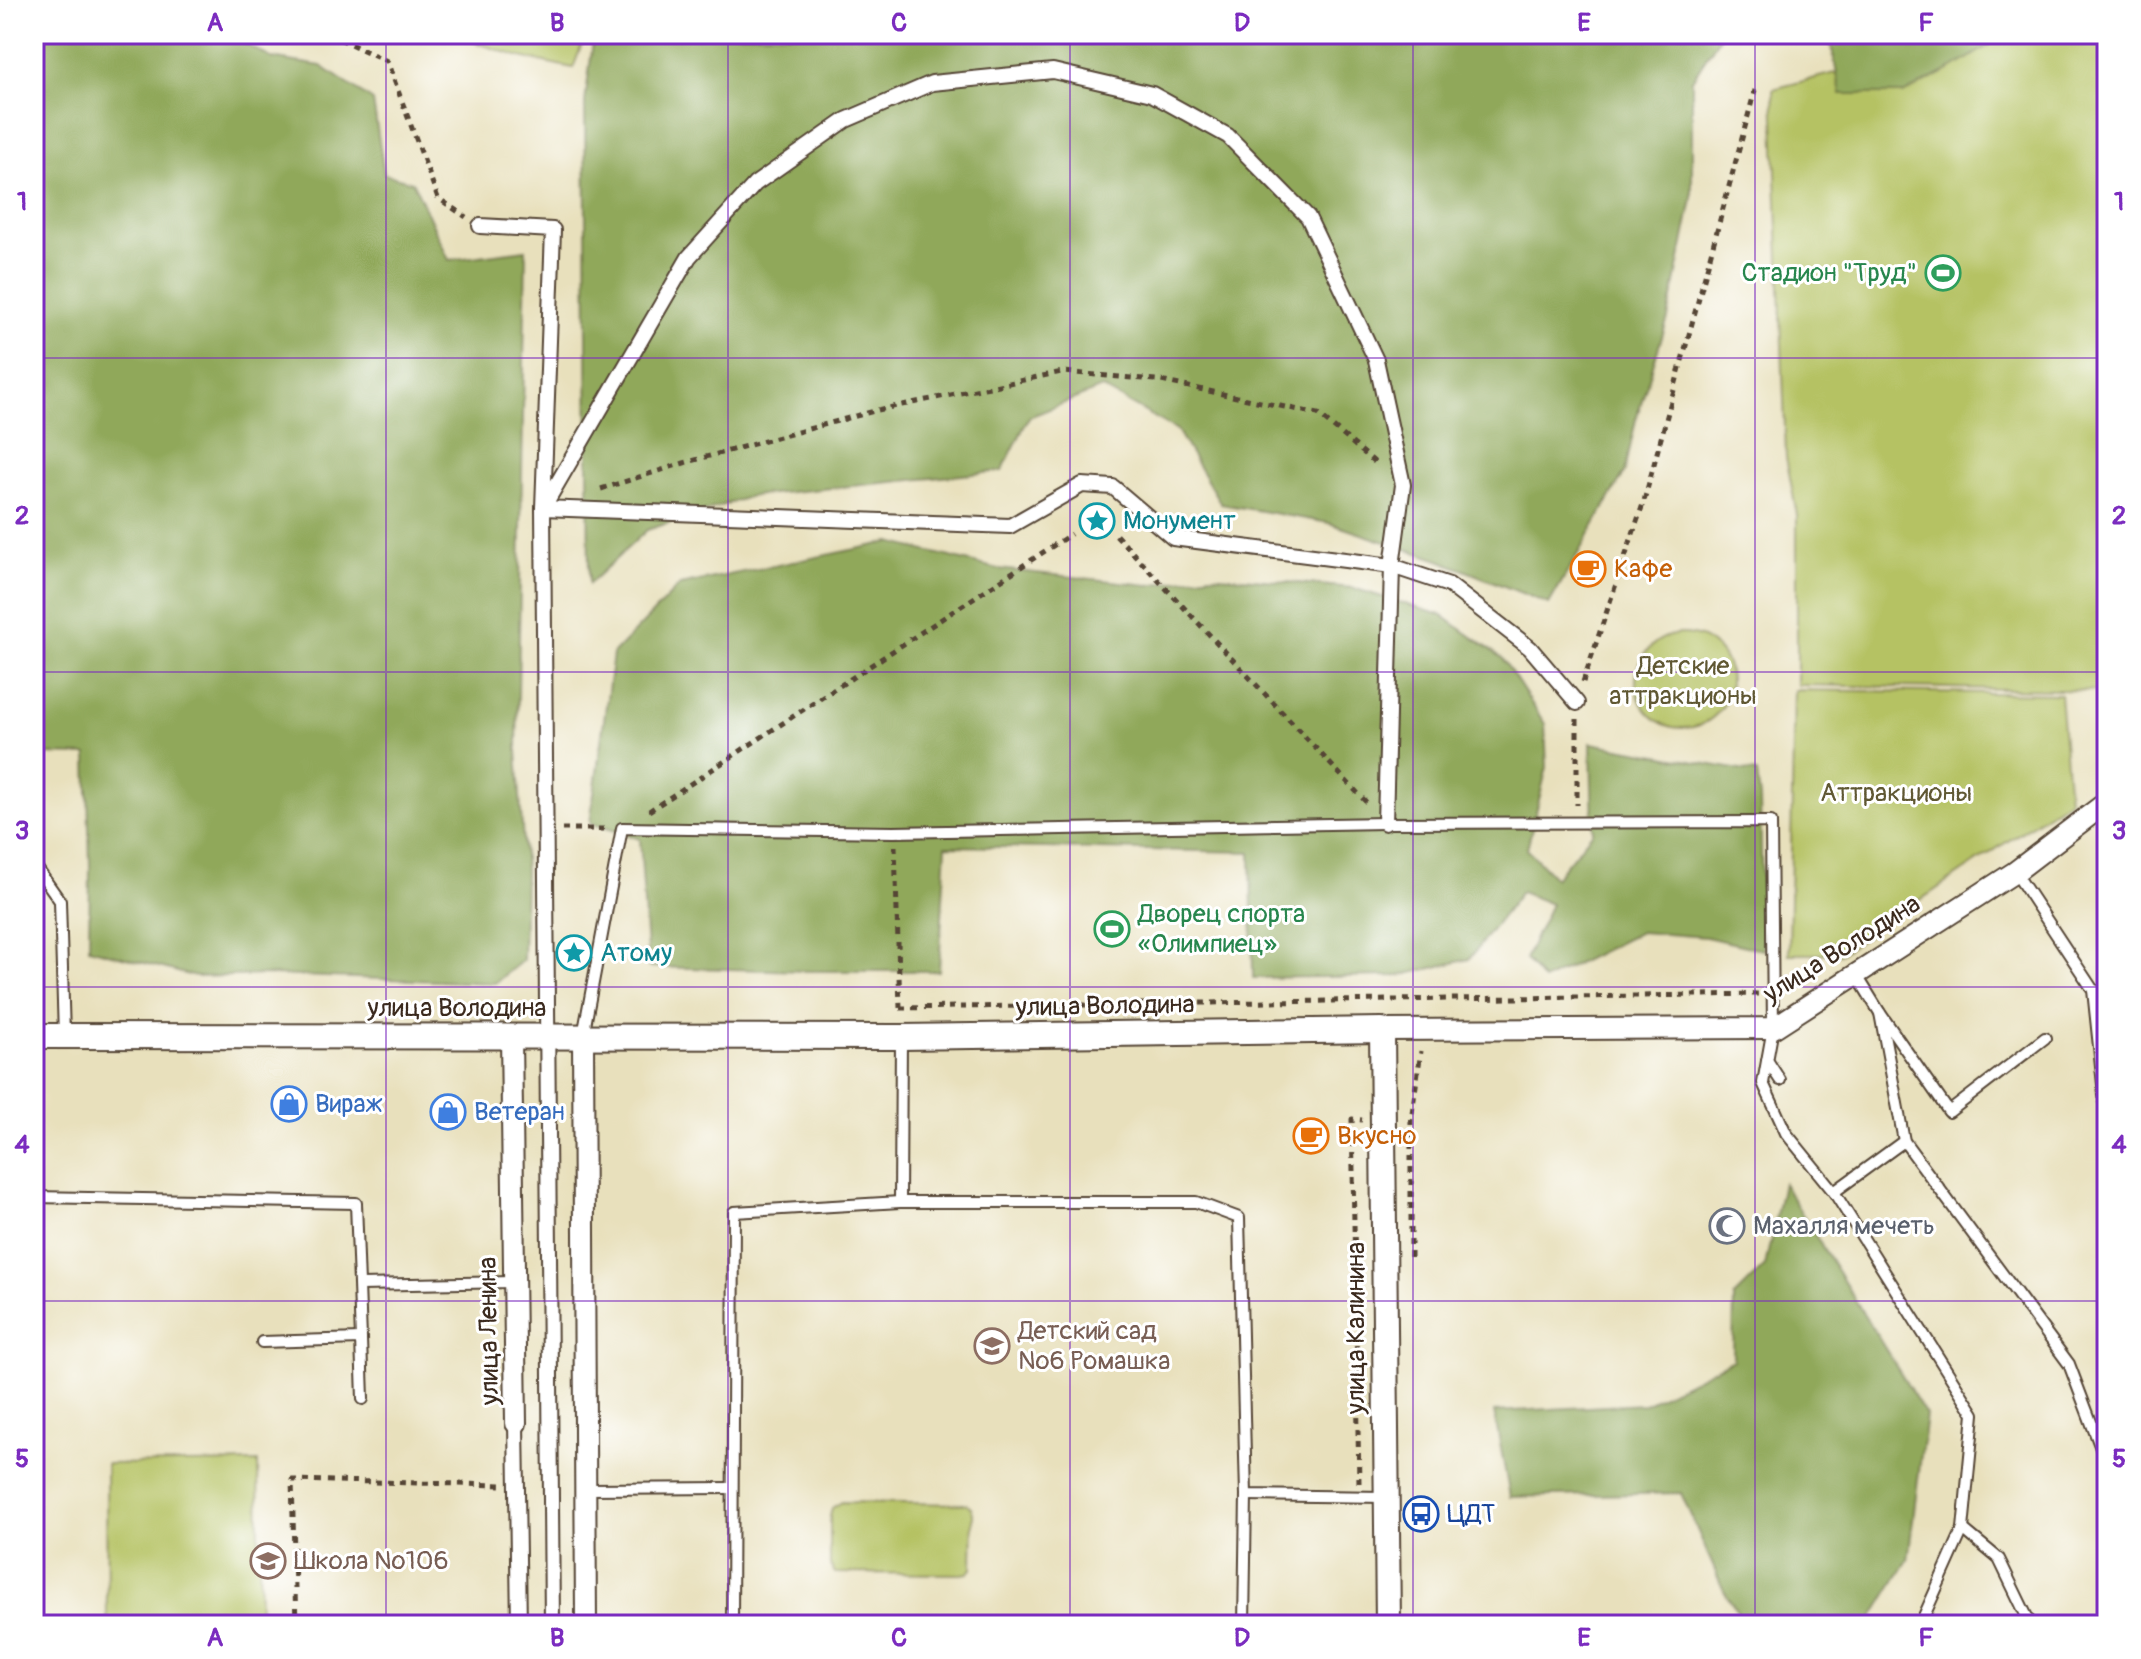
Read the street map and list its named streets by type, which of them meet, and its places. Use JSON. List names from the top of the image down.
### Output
{
  "streets": {
    "street": ["улица Володина", "улица Калинина", "улица Ленина"]
  },
  "crossings": [
    ["улица Володина", "улица Калинина"],
    ["улица Володина", "улица Ленина"]
  ],
  "parks": ["Детские аттракционы", "Аттракционы"],
  "places": {
    "sports": ["Стадион \"Труд\"", "Дворец спорта «Олимпиец»"],
    "place": ["Монумент", "Атому"],
    "cafe": ["Кафе", "Вкусно"],
    "shop": ["Вираж", "Ветеран"],
    "mosque": ["Махалля мечеть"],
    "school or university": ["Детский сад №6 Ромашка", "Школа №106"],
    "bus stop": ["ЦДТ"]
  },
  "grid": {
    "columns": [
      "A",
      "B",
      "C",
      "D",
      "E",
      "F"
    ],
    "rows": [
      "1",
      "2",
      "3",
      "4",
      "5"
    ]
  }
}
